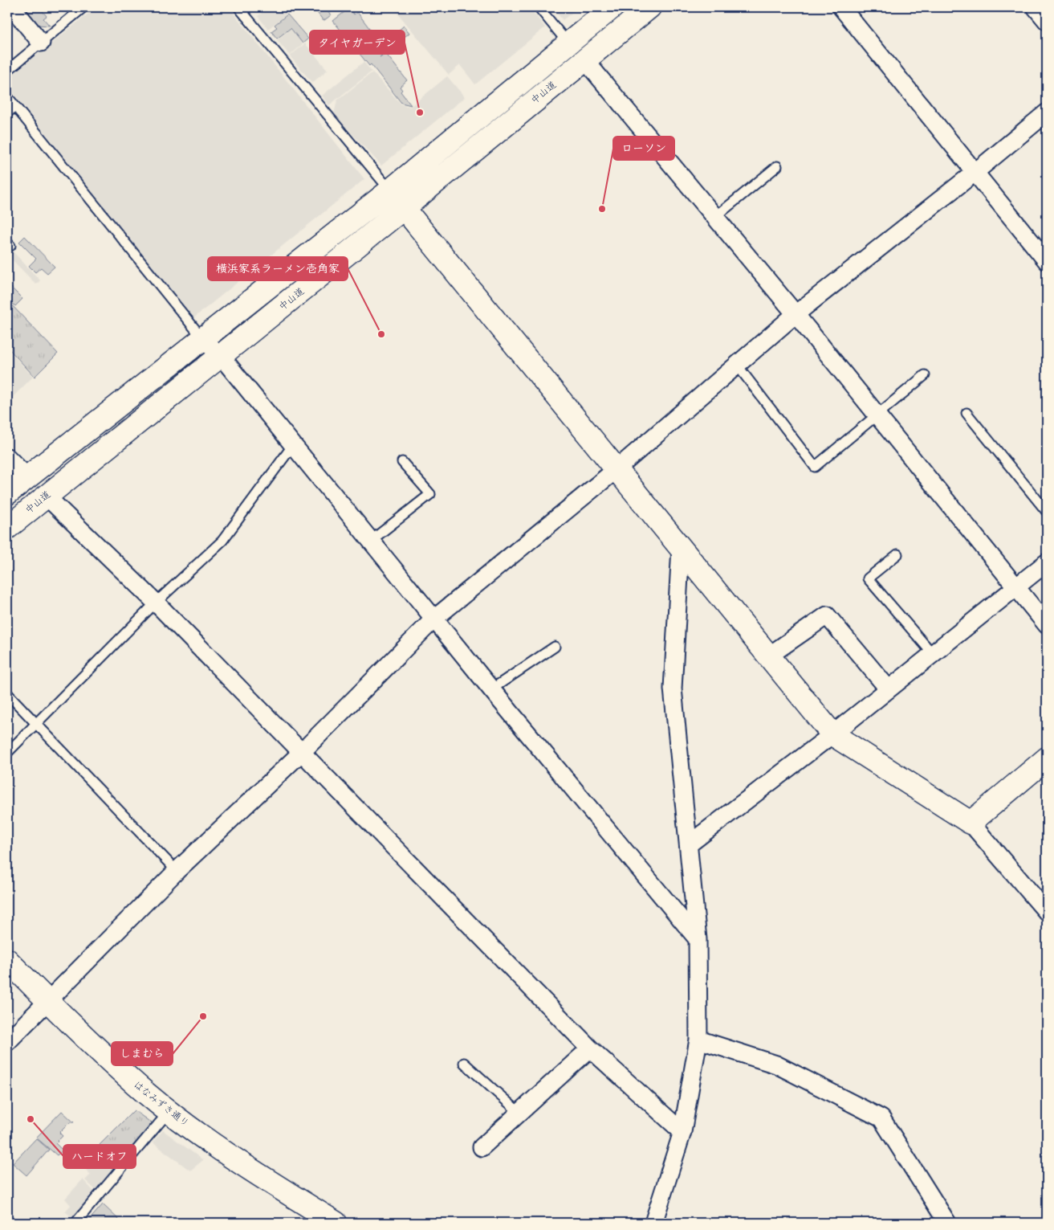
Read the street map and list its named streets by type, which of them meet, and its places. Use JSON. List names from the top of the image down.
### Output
{
  "streets": {
    "main road": ["中山道", "はなみずき通り"]
  },
  "places": [
    "タイヤガーデン",
    "ローソン",
    "横浜家系ラーメン壱角家",
    "しまむら",
    "ハードオフ"
  ]
}
